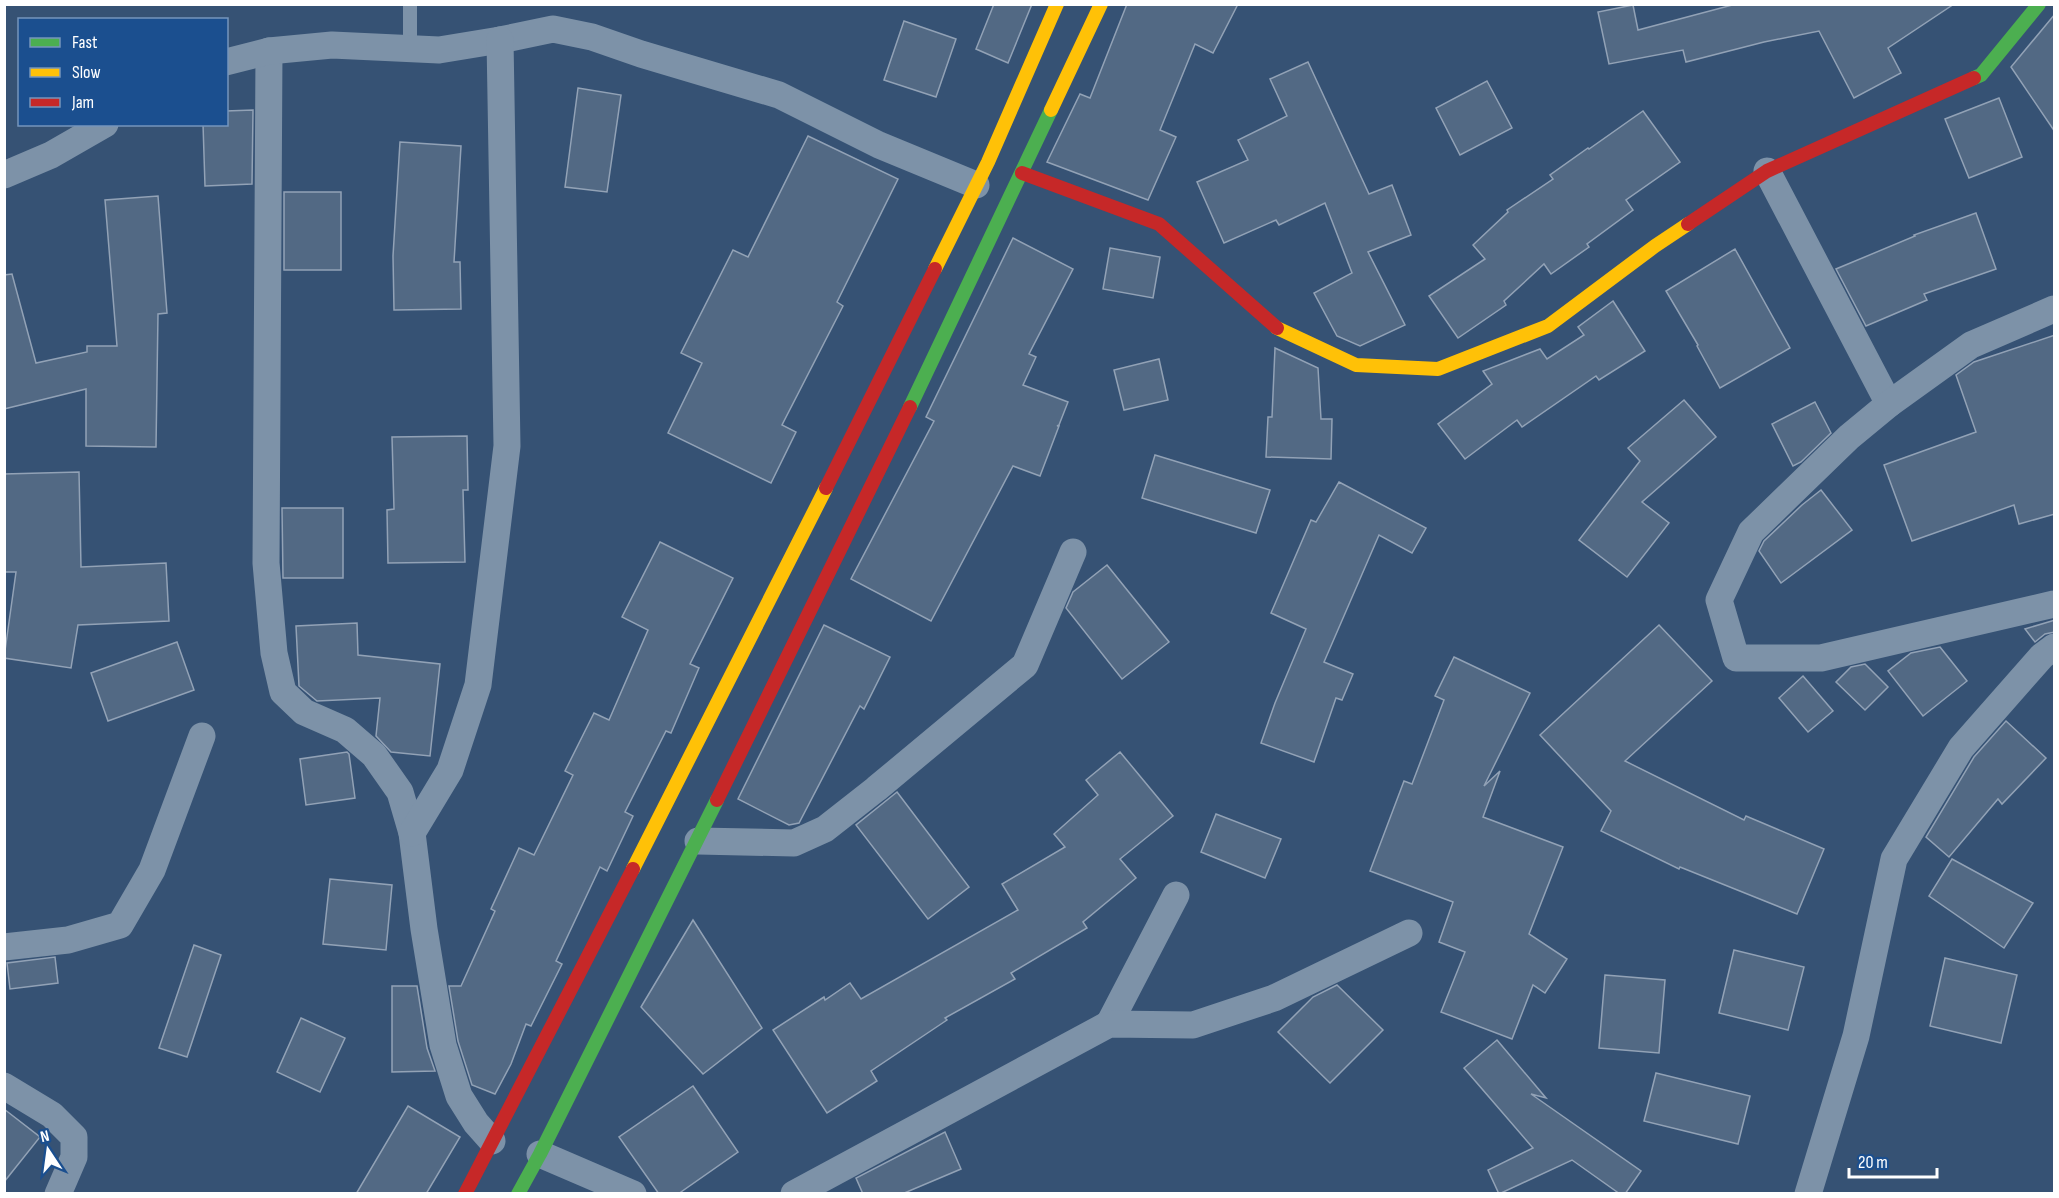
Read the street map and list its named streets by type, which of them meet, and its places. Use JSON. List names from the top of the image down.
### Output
{
  "legend": ["Fast", "Slow", "Jam"],
  "scale_bar": "20 m",
  "north": "top"
}
